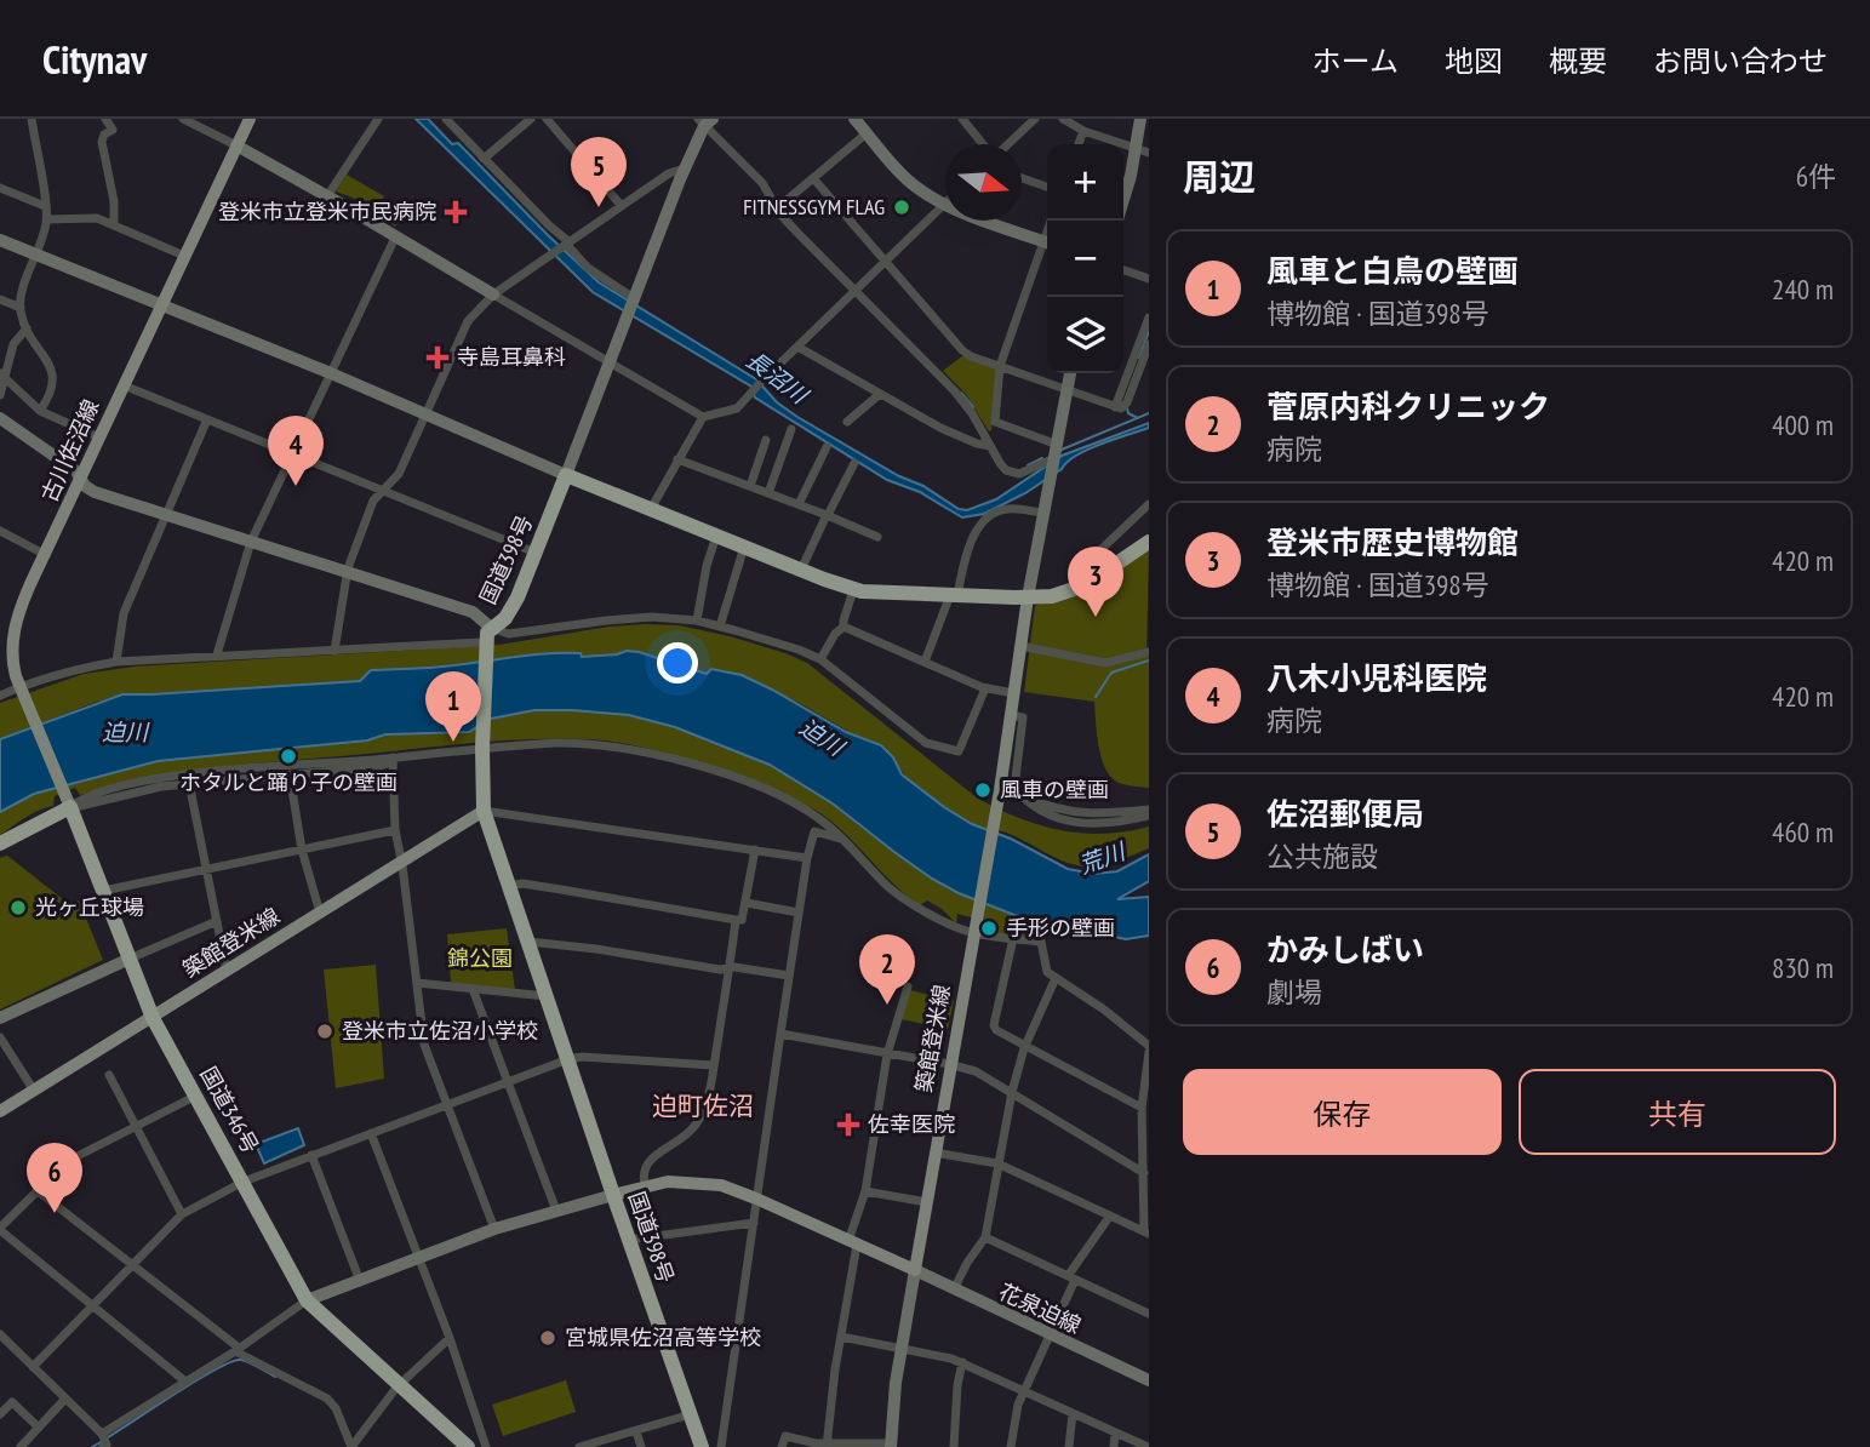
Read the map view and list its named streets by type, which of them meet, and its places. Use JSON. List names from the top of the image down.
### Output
{
  "streets": {
    "highway": ["国道398号", "国道346号"],
    "main road": ["古川佐沼線", "築館登米線"],
    "street": ["花泉迫線"]
  },
  "crossings": [
    ["古川佐沼線", "国道346号"],
    ["国道398号", "築館登米線"],
    ["築館登米線", "国道346号"],
    ["築館登米線", "花泉迫線"]
  ],
  "districts": ["迫町佐沼"],
  "water": ["長沼川", "迫川", "荒川"],
  "parks": ["錦公園"],
  "places": {
    "other": [
      "FITNESSGYM FLAG",
      "ホタルと踊り子の壁画",
      "風車の壁画",
      "光ヶ丘球場",
      "手形の壁画",
      "登米市立佐沼小学校",
      "宮城県佐沼高等学校"
    ],
    "health": ["登米市立登米市民病院", "寺島耳鼻科", "佐幸医院"]
  },
  "north": "right",
  "page": {
    "header": "Citynav",
    "nav": [
      "ホーム",
      "地図",
      "概要",
      "お問い合わせ"
    ],
    "heading": ["周辺", "6件"],
    "pins": [
      "5",
      "4",
      "3",
      "1",
      "2",
      "6"
    ],
    "map_buttons": ["+", "−"],
    "list": [
      {
        "mark": "1",
        "name": "風車と白鳥の壁画",
        "note": "博物館 · 国道398号",
        "value": "240 m"
      },
      {
        "mark": "2",
        "name": "菅原内科クリニック",
        "note": "病院",
        "value": "400 m"
      },
      {
        "mark": "3",
        "name": "登米市歴史博物館",
        "note": "博物館 · 国道398号",
        "value": "420 m"
      },
      {
        "mark": "4",
        "name": "八木小児科医院",
        "note": "病院",
        "value": "420 m"
      },
      {
        "mark": "5",
        "name": "佐沼郵便局",
        "note": "公共施設",
        "value": "460 m"
      },
      {
        "mark": "6",
        "name": "かみしばい",
        "note": "劇場",
        "value": "830 m"
      }
    ],
    "buttons": ["保存", "共有"]
  }
}
